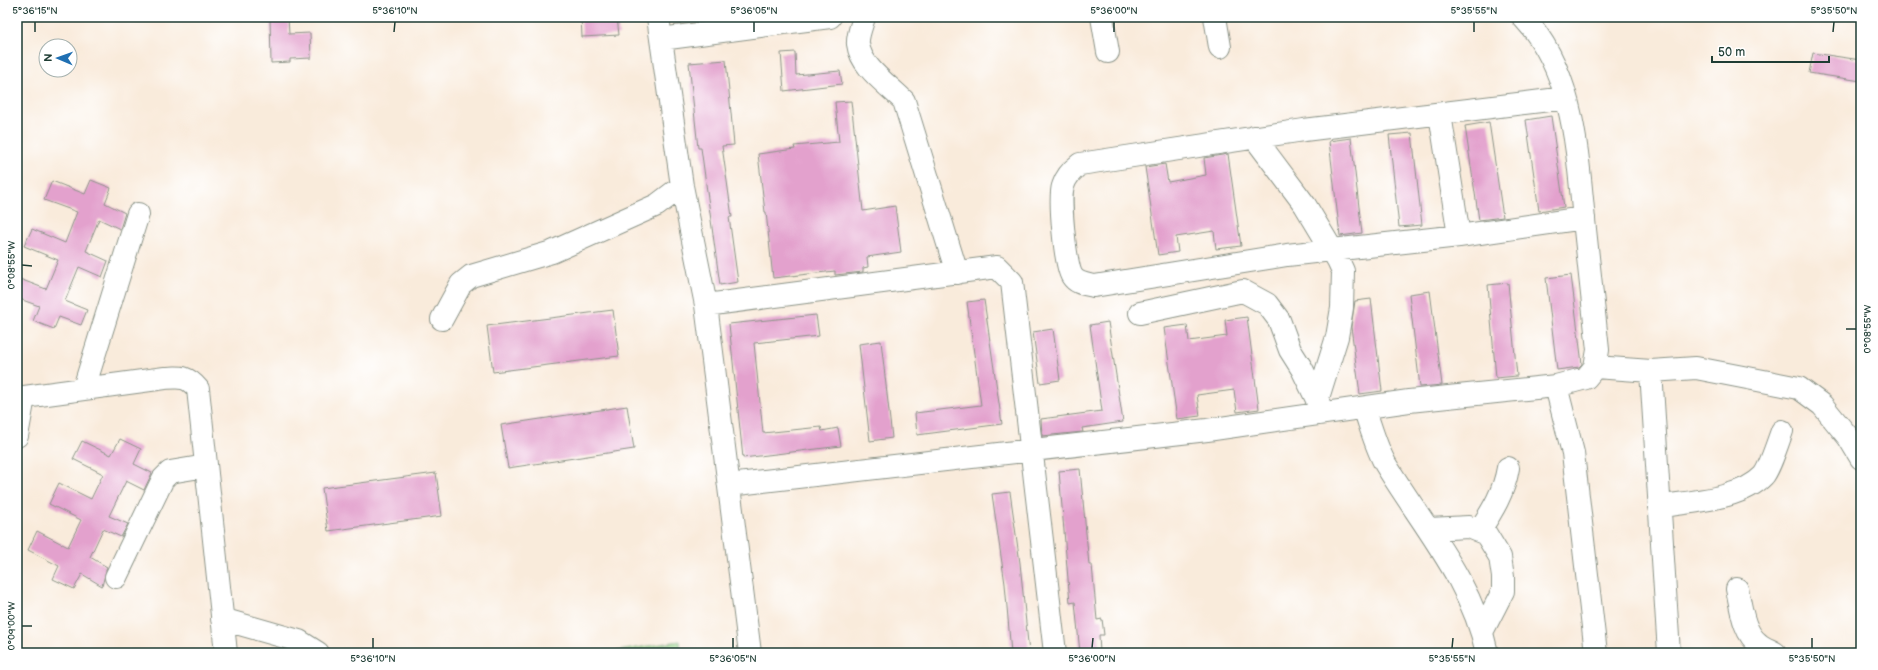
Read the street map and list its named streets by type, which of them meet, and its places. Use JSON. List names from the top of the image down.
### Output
{
  "scale_bar": "50 m",
  "north": "left",
  "coordinates": [
    "5°36'15\"N",
    "5°36'10\"N",
    "5°36'05\"N",
    "5°36'00\"N",
    "5°35'55\"N",
    "5°35'50\"N",
    "0°08'55\"W",
    "0°09'00\"W"
  ]
}
